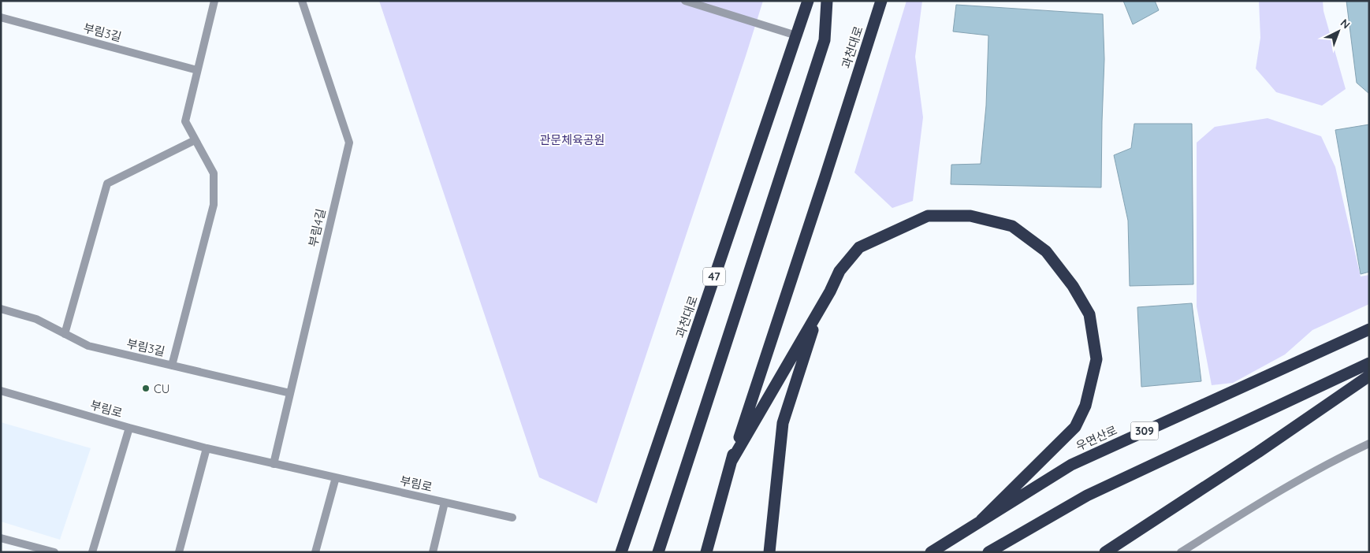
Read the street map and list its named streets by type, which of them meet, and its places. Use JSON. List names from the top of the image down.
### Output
{
  "streets": {
    "highway": [
      "과천대로",
      "47",
      "309",
      "우면산로"
    ],
    "street": ["부림3길", "부림4길", "부림로"]
  },
  "crossings": [
    ["부림3길", "부림4길"],
    ["부림4길", "부림로"]
  ],
  "parks": ["관문체육공원"],
  "places": ["CU"],
  "north": "top right"
}
